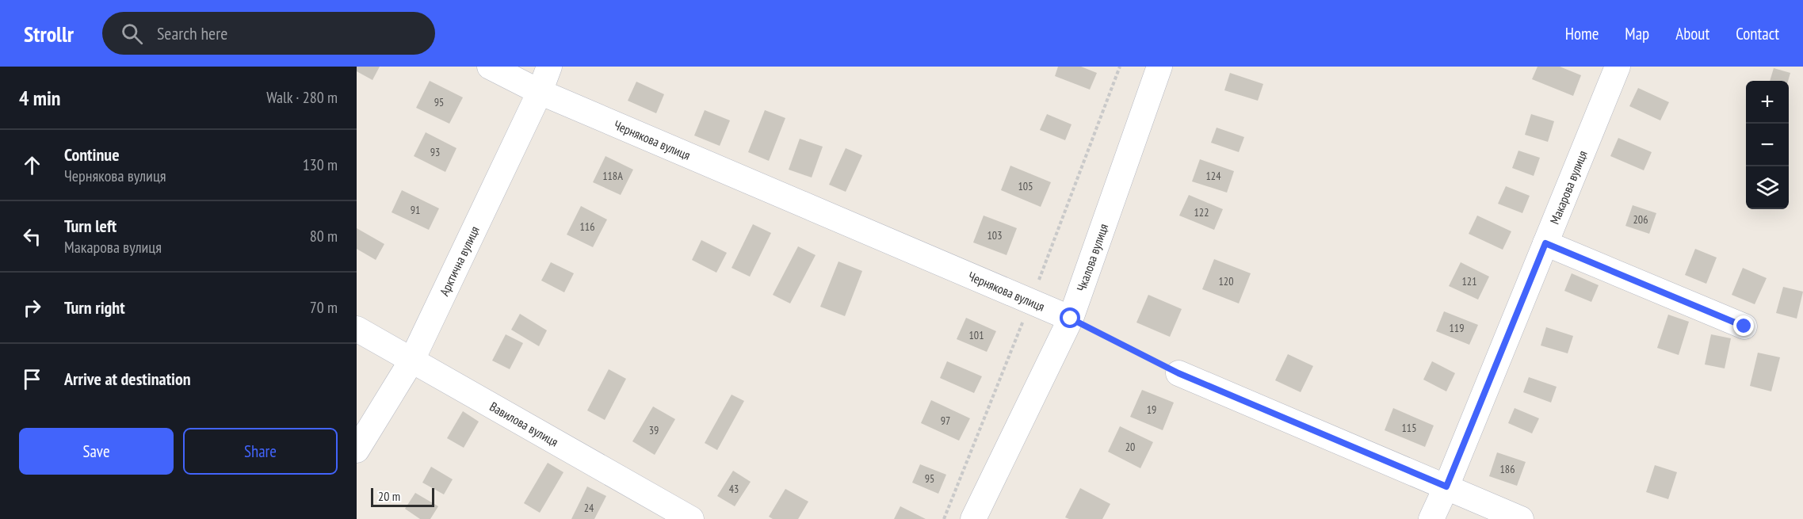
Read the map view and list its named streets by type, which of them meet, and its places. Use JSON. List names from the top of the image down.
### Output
{
  "streets": {
    "street": [
      "Чернякова вулиця",
      "Макарова вулиця",
      "Чкалова вулиця",
      "Арктична вулиця",
      "Вавилова вулиця"
    ]
  },
  "crossings": [
    ["Чернякова вулиця", "Чкалова вулиця"],
    ["Чернякова вулиця", "Арктична вулиця"],
    ["Арктична вулиця", "Вавилова вулиця"]
  ],
  "house_numbers": [
    "95",
    "93",
    "118А",
    "124",
    "105",
    "91",
    "122",
    "206",
    "116",
    "103",
    "120",
    "121",
    "119",
    "101",
    "19",
    "97",
    "115",
    "39",
    "20",
    "186",
    "95",
    "43",
    "24"
  ],
  "scale_bar": "20 m",
  "page": {
    "header": "Strollr",
    "search": "Search here",
    "nav": [
      "Home",
      "Map",
      "About",
      "Contact"
    ],
    "heading": ["4 min", "Walk · 280 m"],
    "map_buttons": ["+", "−"],
    "list": [
      ["Continue", "Чернякова вулиця", "130 m"],
      ["Turn left", "Макарова вулиця", "80 m"],
      ["Turn right", "70 m"],
      "Arrive at destination"
    ],
    "buttons": ["Save", "Share"],
    "scale": "20 m"
  }
}
